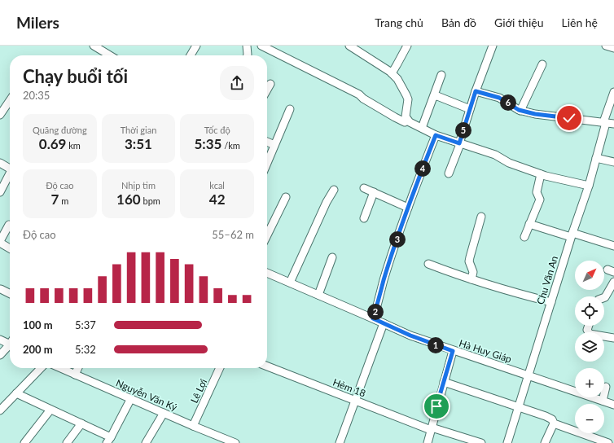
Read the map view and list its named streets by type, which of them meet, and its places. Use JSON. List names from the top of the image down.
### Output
{
  "streets": {
    "street": [
      "Chu Văn An",
      "Hà Huy Giáp",
      "Hẻm 18",
      "Lê Lợi",
      "Nguyễn Văn Ký"
    ]
  },
  "crossings": [
    ["Chu Văn An", "Hà Huy Giáp"],
    ["Lê Lợi", "Nguyễn Văn Ký"]
  ],
  "north": "top right",
  "page": {
    "header": "Milers",
    "nav": [
      "Trang chủ",
      "Bản đồ",
      "Giới thiệu",
      "Liên hệ"
    ],
    "heading": ["Chạy buổi tối", "20:35"],
    "pins": [
      "6",
      "5",
      "4",
      "3",
      "2",
      "1"
    ],
    "stats": [
      ["Quãng đường", "0.69 km"],
      ["Thời gian", "3:51"],
      ["Tốc độ", "5:35 /km"],
      ["Độ cao", "7 m"],
      ["Nhịp tim", "160 bpm"],
      ["kcal", "42"]
    ],
    "chart": ["Độ cao", "55–62 m"],
    "map_buttons": ["+", "−"],
    "list": [
      {
        "name": "100 m",
        "note": "5:37"
      },
      {
        "name": "200 m",
        "note": "5:32"
      }
    ]
  }
}
